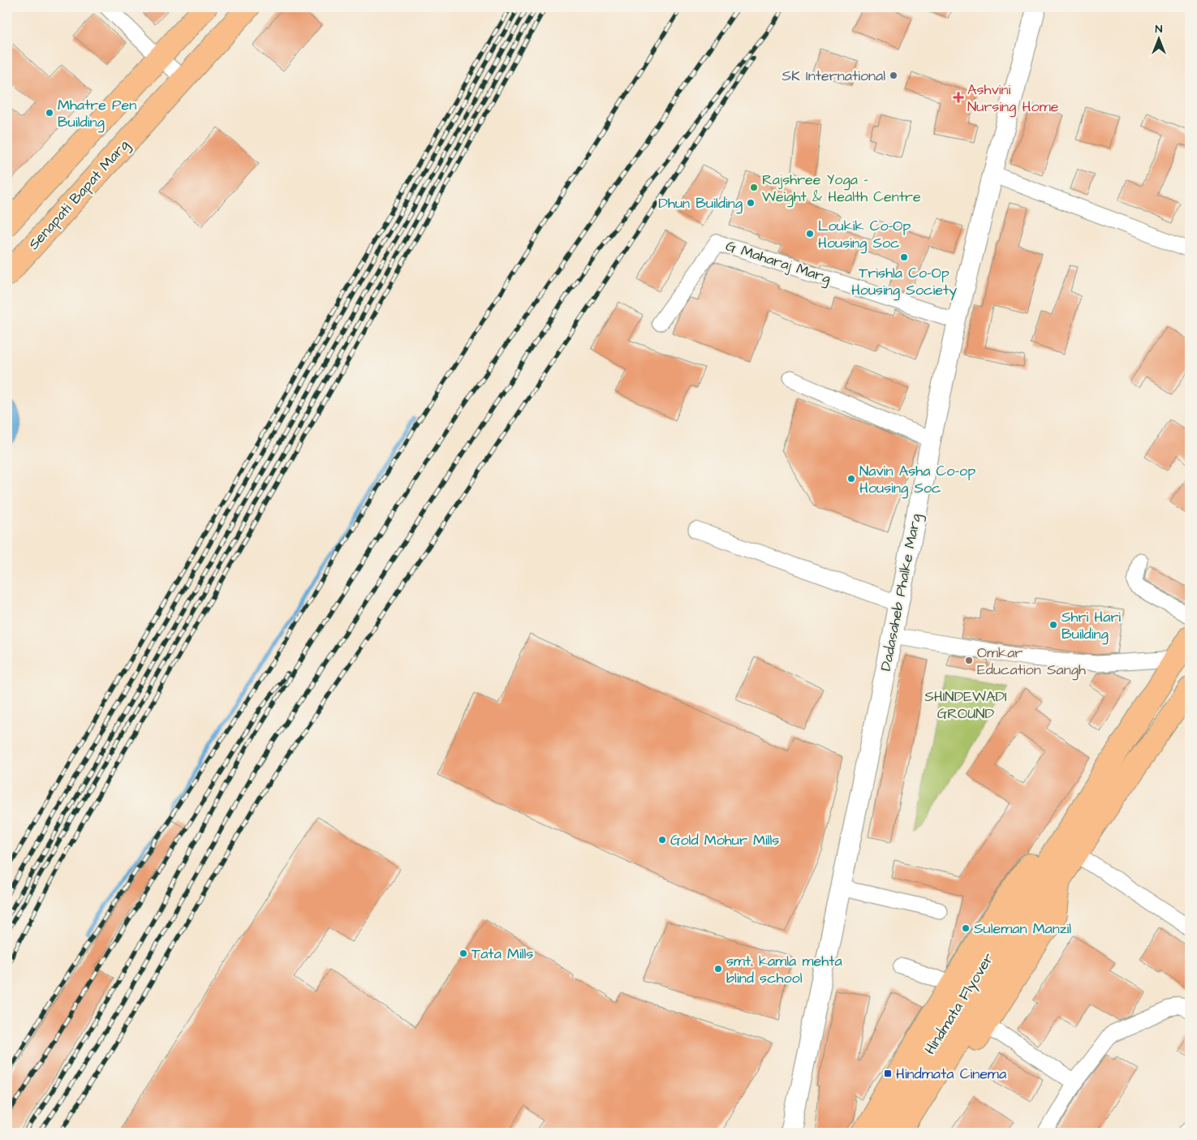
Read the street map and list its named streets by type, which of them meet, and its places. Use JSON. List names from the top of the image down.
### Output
{
  "streets": {
    "main road": ["Senapati Bapat Marg", "Hindmata Flyover"],
    "street": ["G Maharaj Marg", "Dadasaheb Phalke Marg"]
  },
  "crossings": [
    ["G Maharaj Marg", "Dadasaheb Phalke Marg"]
  ],
  "parks": ["SHINDEWADI GROUND"],
  "places": {
    "other": [
      "SK International",
      "Mhatre Pen Building",
      "Rajshree Yoga - Weight & Health Centre",
      "Dhun Building",
      "Loukik Co-Op Housing Soc",
      "Trishla Co-Op Housing Society",
      "Navin Asha Co-op Housing Soc",
      "Shri Hari Building",
      "Omkar Education Sangh",
      "Gold Mohur Mills",
      "Suleman Manzil",
      "Tata Mills",
      "smt. kamla mehta blind school"
    ],
    "health": ["Ashvini Nursing Home"],
    "transit": ["Hindmata Cinema"]
  },
  "north": "top"
}
